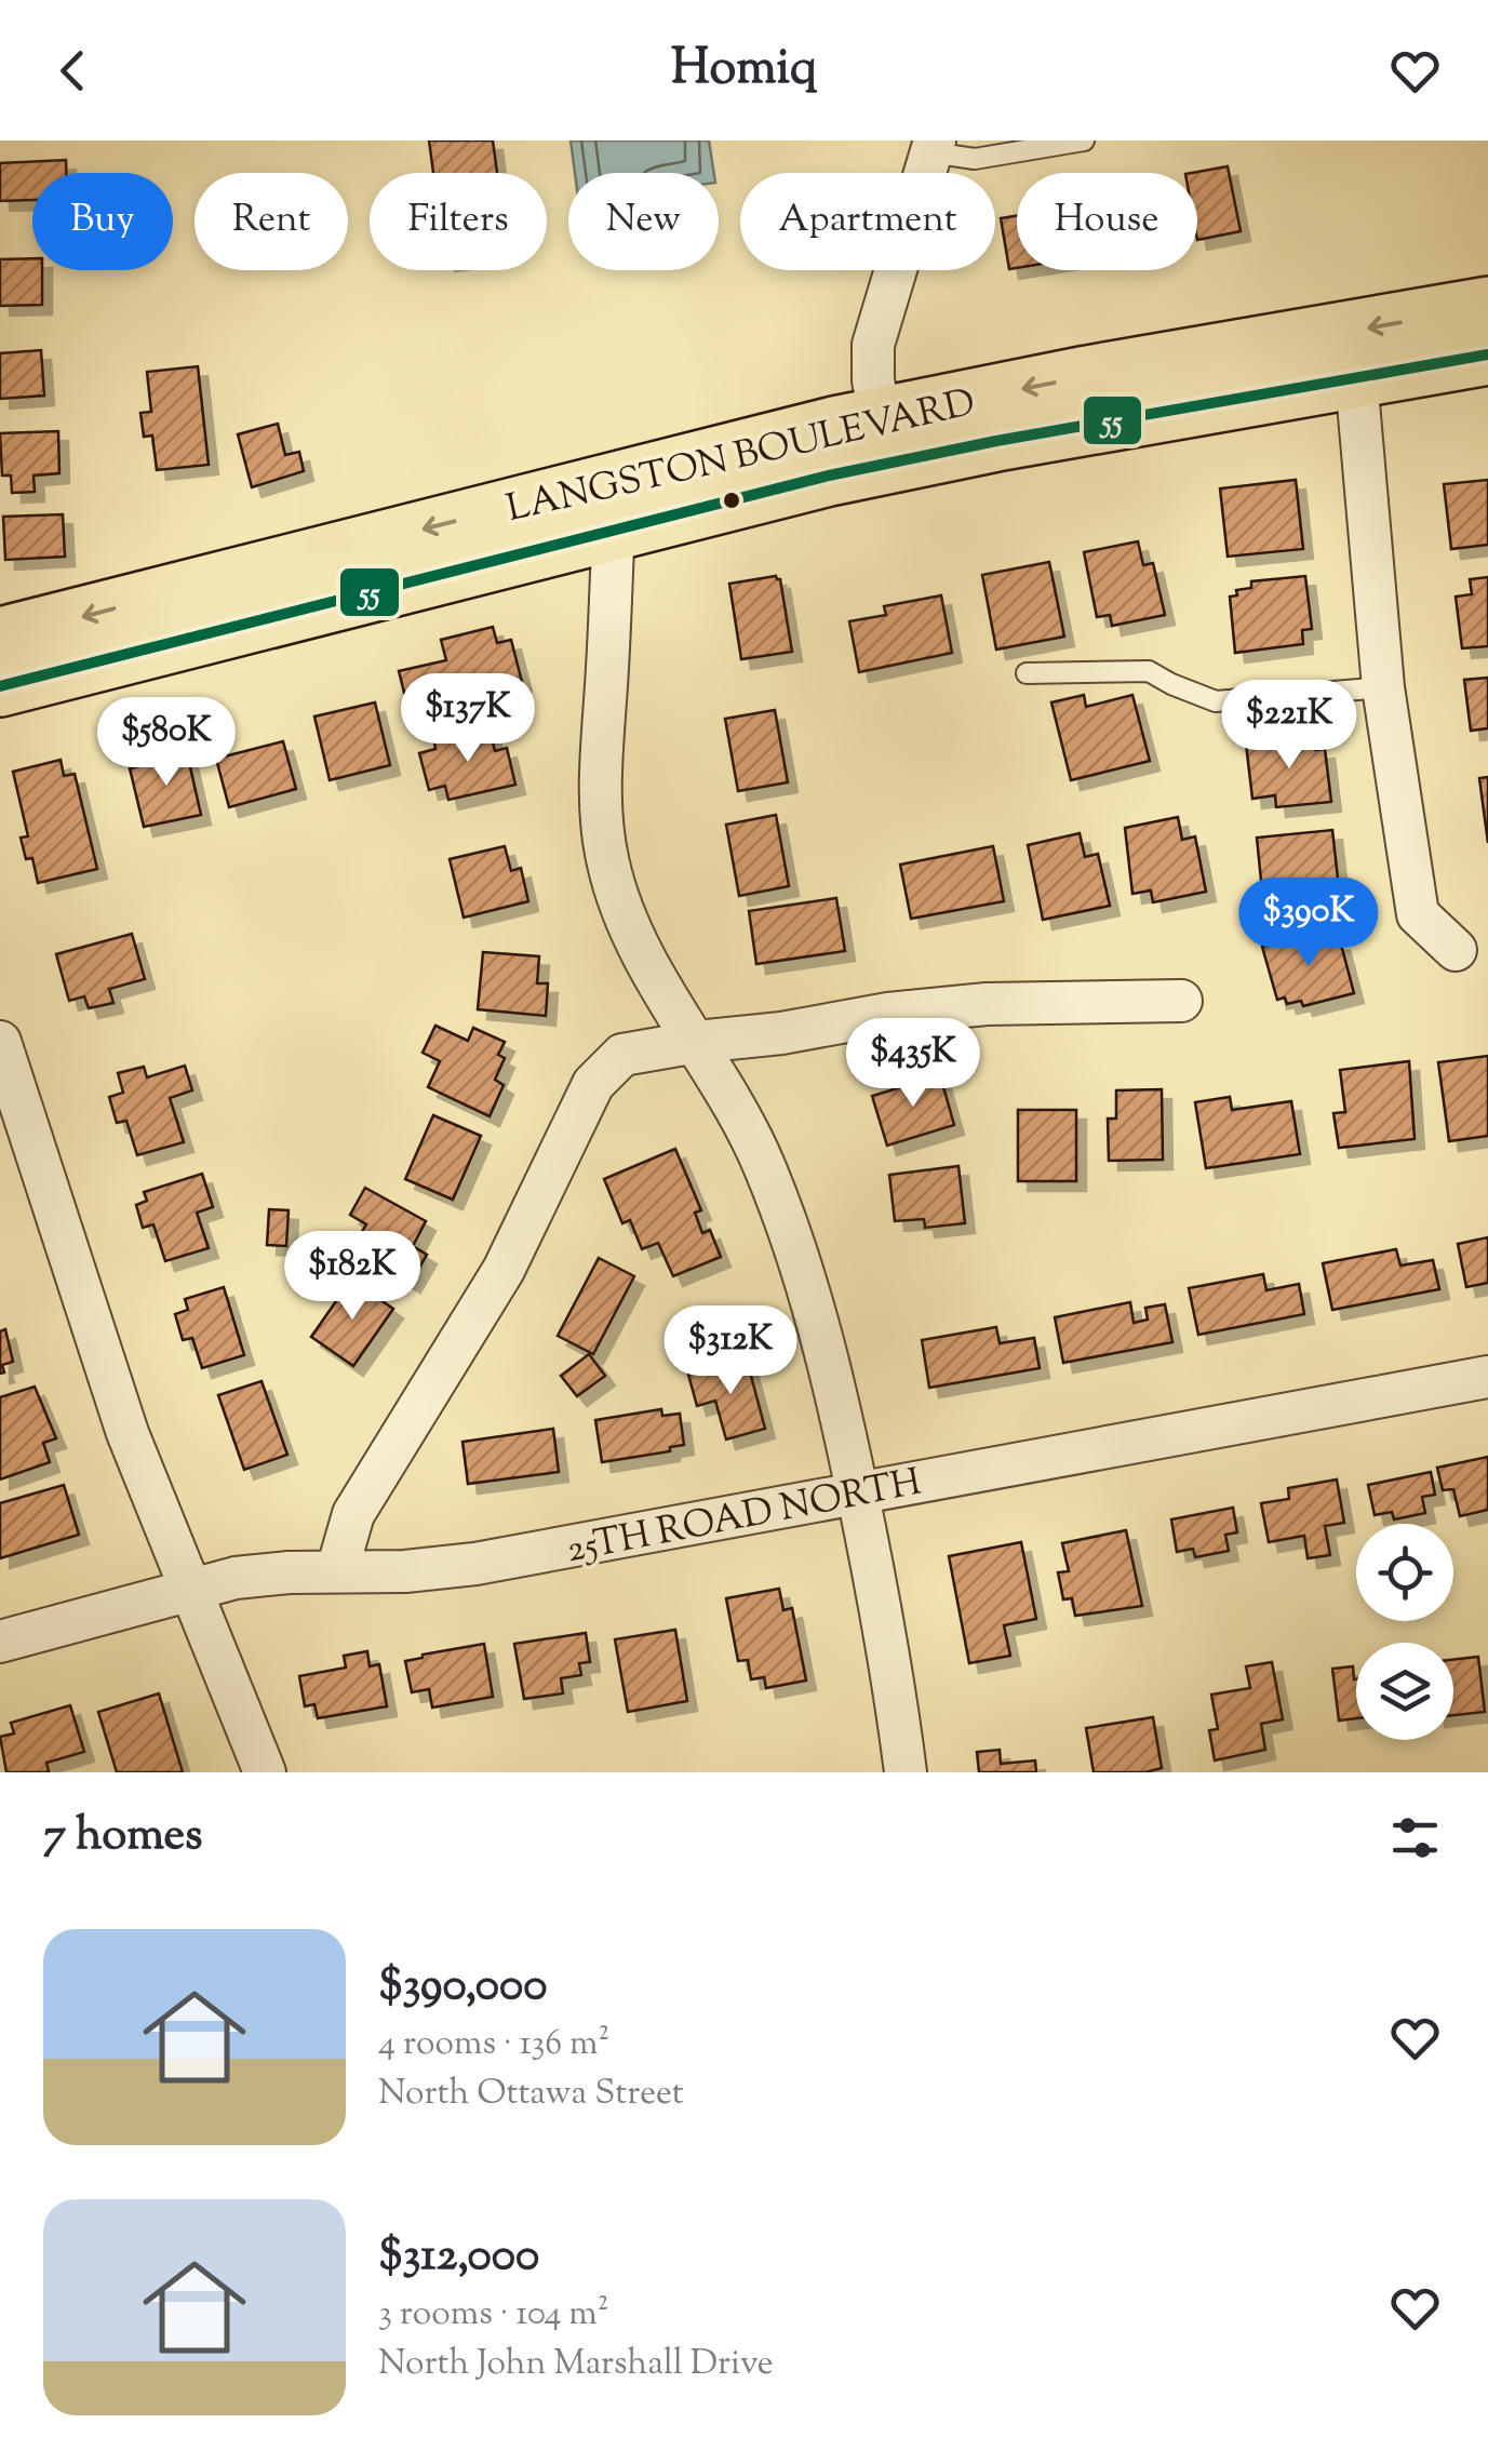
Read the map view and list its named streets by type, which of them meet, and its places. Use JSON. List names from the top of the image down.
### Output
{
  "streets": {
    "main road": ["LANGSTON BOULEVARD"],
    "street": ["25TH ROAD NORTH"]
  },
  "lines": ["transit line 55"],
  "page": {
    "header": "Homiq",
    "chip": [
      "Buy",
      "Rent",
      "Filters",
      "New",
      "Apartment",
      "House"
    ],
    "price": [
      "$137K",
      "$221K",
      "$580K",
      "$390K",
      "$435K",
      "$182K",
      "$312K"
    ],
    "heading": "7 homes",
    "list": [
      {
        "name": "$390,000",
        "note": "4 rooms · 136 m² · North Ottawa Street"
      },
      {
        "name": "$312,000",
        "note": "3 rooms · 104 m² · North John Marshall Drive"
      }
    ]
  }
}
